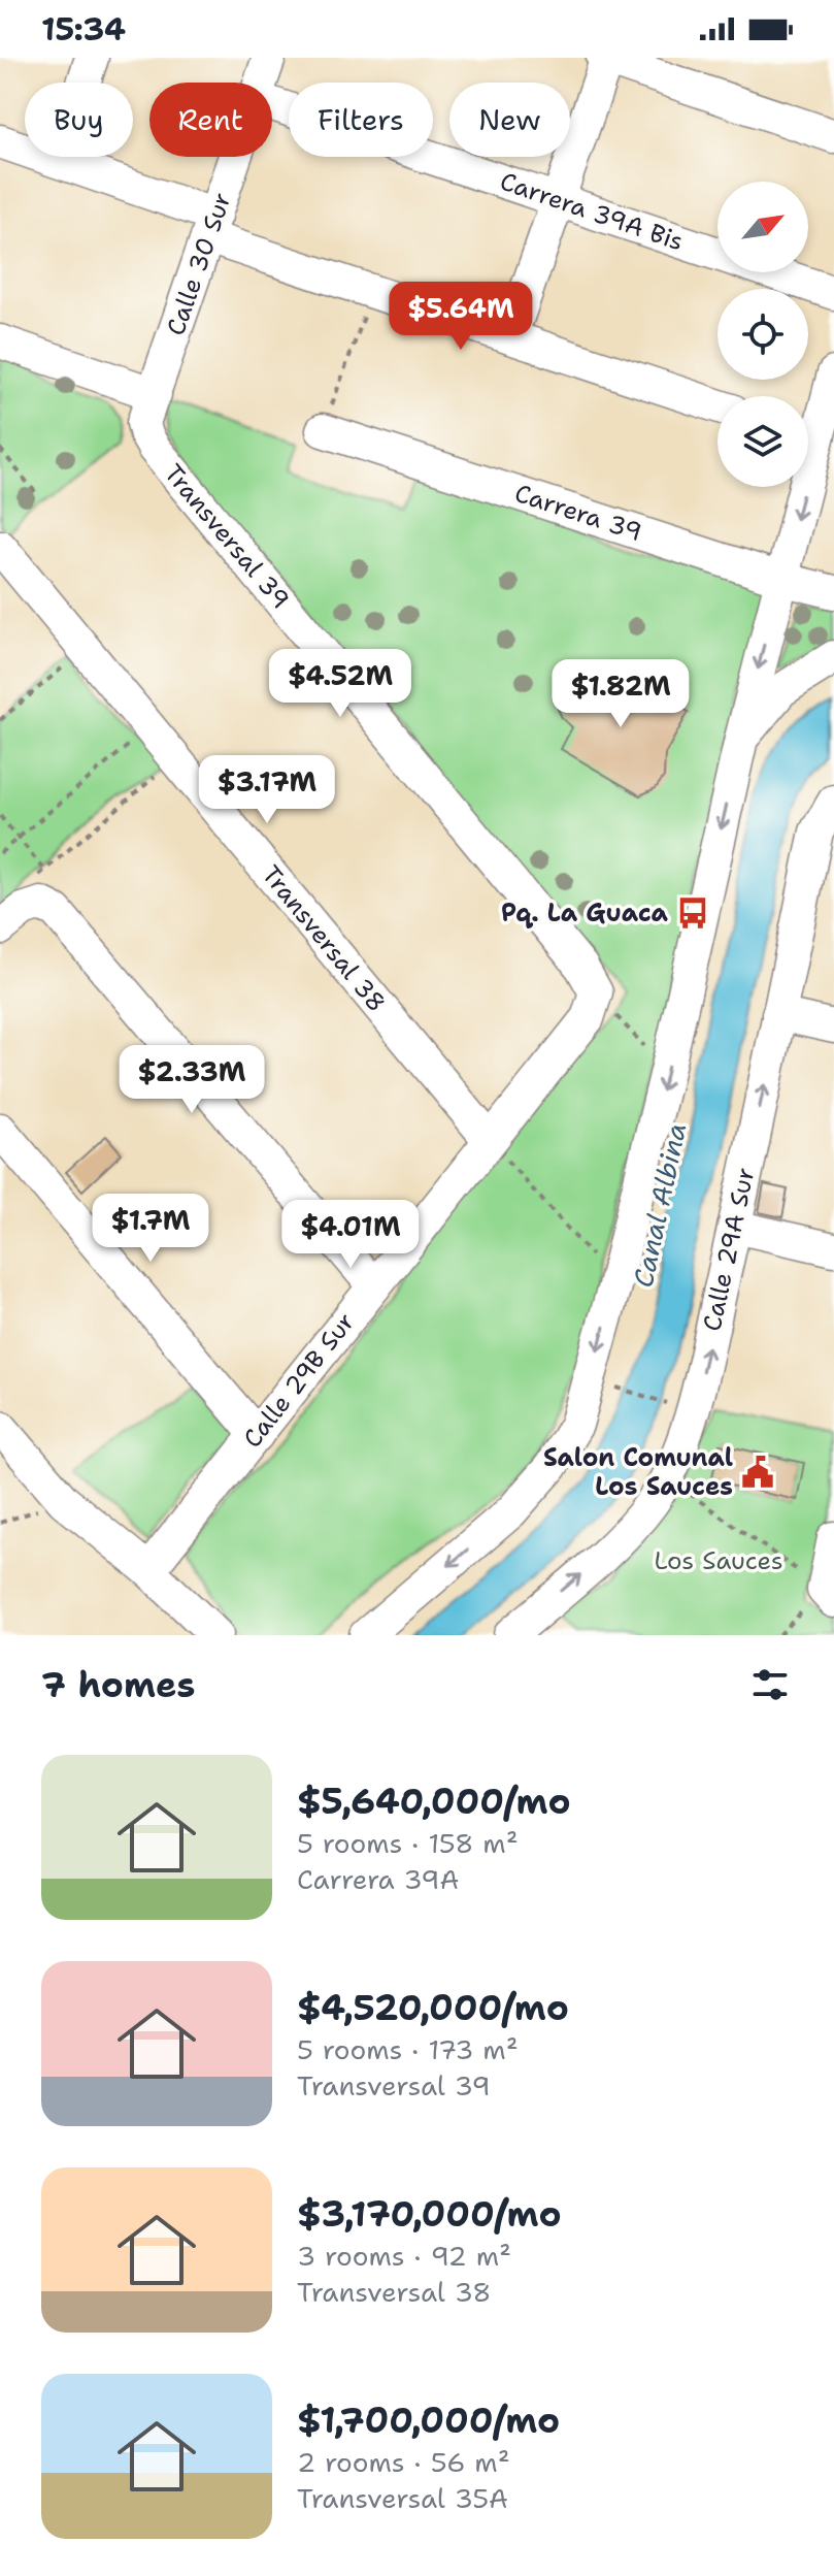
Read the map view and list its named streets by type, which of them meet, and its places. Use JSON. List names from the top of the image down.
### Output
{
  "streets": {
    "street": [
      "Carrera 39A Bis",
      "Calle 30 Sur",
      "Carrera 39",
      "Transversal 39",
      "Transversal 38",
      "Calle 29A Sur",
      "Calle 29B Sur"
    ]
  },
  "crossings": [
    ["Calle 30 Sur", "Transversal 39"],
    ["Transversal 39", "Calle 29B Sur"],
    ["Transversal 38", "Calle 29B Sur"]
  ],
  "water": ["Canal Albina"],
  "parks": ["Los Sauces"],
  "places": {
    "bus stop": ["Pq. La Guaca"],
    "public building": ["Salon Comunal Los Sauces"]
  },
  "north": "top right",
  "page": {
    "status": "15:34",
    "chip": [
      "Buy",
      "Rent",
      "Filters",
      "New"
    ],
    "price": [
      "$5.64M",
      "$4.52M",
      "$1.82M",
      "$3.17M",
      "$2.33M",
      "$1.7M",
      "$4.01M"
    ],
    "heading": "7 homes",
    "list": [
      {
        "name": "$5,640,000/mo",
        "note": "5 rooms · 158 m² · Carrera 39A"
      },
      {
        "name": "$4,520,000/mo",
        "note": "5 rooms · 173 m² · Transversal 39"
      },
      {
        "name": "$3,170,000/mo",
        "note": "3 rooms · 92 m² · Transversal 38"
      },
      {
        "name": "$1,700,000/mo",
        "note": "2 rooms · 56 m² · Transversal 35A"
      }
    ]
  }
}
